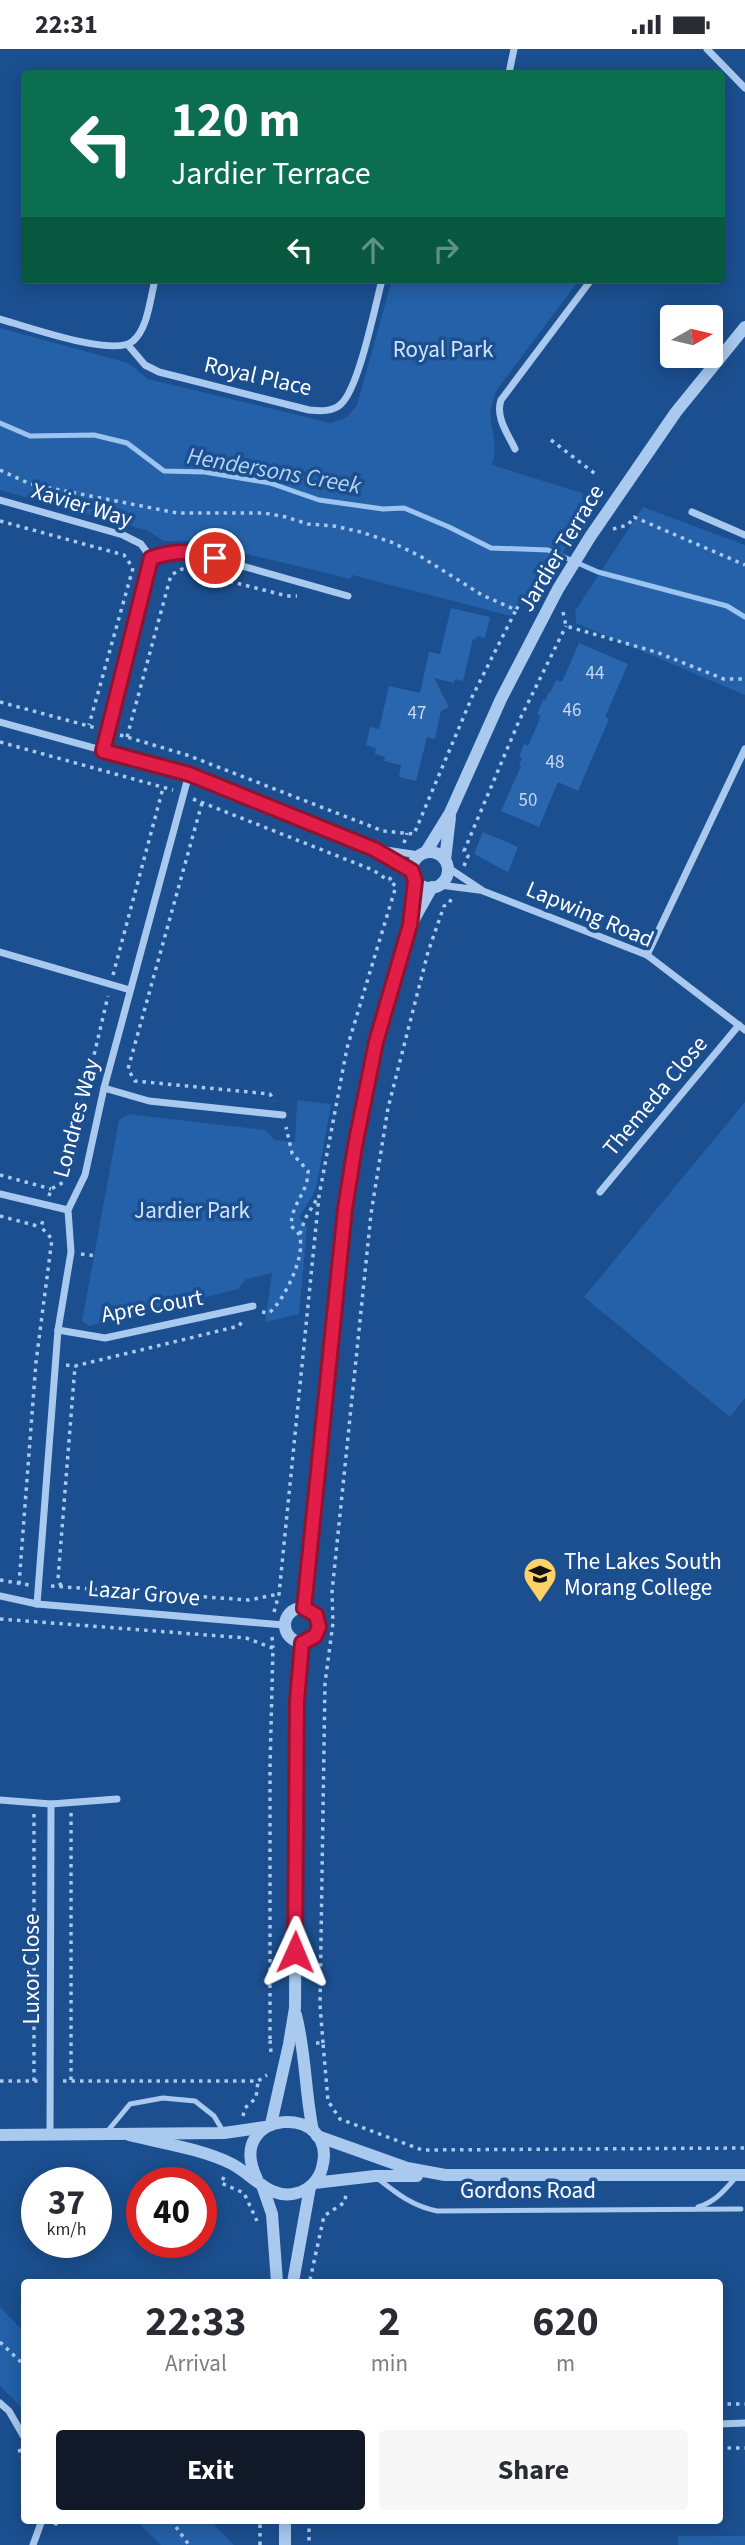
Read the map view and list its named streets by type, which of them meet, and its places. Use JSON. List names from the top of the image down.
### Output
{
  "streets": {
    "street": [
      "Royal Place",
      "Xavier Way",
      "Jardier Terrace",
      "Lapwing Road",
      "Themeda Close",
      "Londres Way",
      "Apre Court",
      "Lazar Grove",
      "Luxor Close",
      "Gordons Road"
    ]
  },
  "crossings": [
    ["Jardier Terrace", "Lapwing Road"],
    ["Lapwing Road", "Themeda Close"],
    ["Londres Way", "Apre Court"],
    ["Londres Way", "Lazar Grove"]
  ],
  "water": ["Hendersons Creek"],
  "parks": ["Royal Park", "Jardier Park"],
  "places": {
    "school or university": ["The Lakes South Morang College"]
  },
  "house_numbers": [
    "44",
    "46",
    "47",
    "48",
    "50"
  ],
  "north": "right",
  "page": {
    "status": "22:31",
    "turn": ["120 m", "Jardier Terrace"],
    "speed": "37 km/h",
    "limit": "40",
    "eta": [
      "22:33",
      "Arrival",
      "2",
      "min",
      "620",
      "m"
    ],
    "buttons": ["Exit", "Share"]
  }
}
